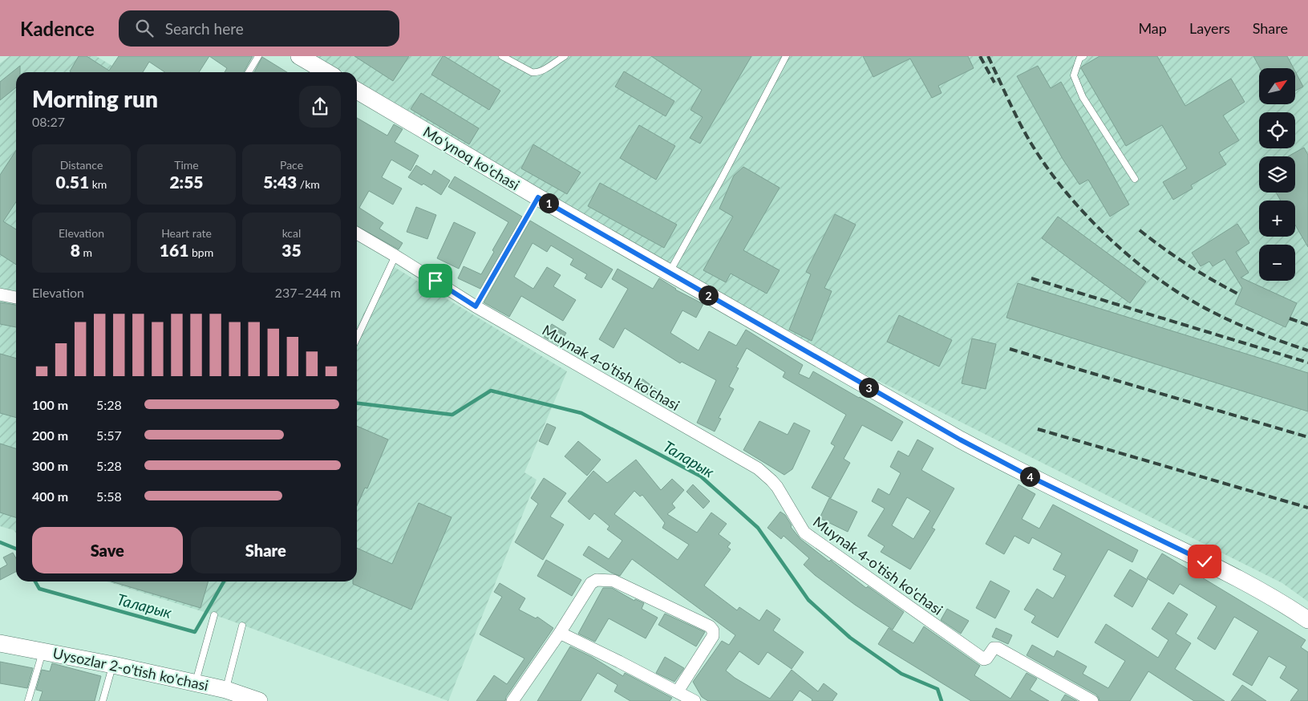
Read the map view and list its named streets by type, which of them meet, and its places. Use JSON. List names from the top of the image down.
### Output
{
  "streets": {
    "street": ["Moʻynoq ko'chasi", "Muynak 4-o'tish ko'chasi", "Uysozlar 2-o'tish ko'chasi"]
  },
  "water": ["Таларык"],
  "north": "top right",
  "page": {
    "header": "Kadence",
    "search": "Search here",
    "nav": ["Map", "Layers", "Share"],
    "map_buttons": ["+", "−"],
    "heading": ["Morning run", "08:27"],
    "stats": [
      ["Distance", "0.51 km"],
      ["Time", "2:55"],
      ["Pace", "5:43 /km"],
      ["Elevation", "8 m"],
      ["Heart rate", "161 bpm"],
      ["kcal", "35"]
    ],
    "pins": [
      "1",
      "2",
      "3",
      "4"
    ],
    "chart": ["Elevation", "237–244 m"],
    "list": [
      {
        "name": "100 m",
        "note": "5:28"
      },
      {
        "name": "200 m",
        "note": "5:57"
      },
      {
        "name": "300 m",
        "note": "5:28"
      },
      {
        "name": "400 m",
        "note": "5:58"
      }
    ],
    "buttons": ["Save", "Share"]
  }
}
